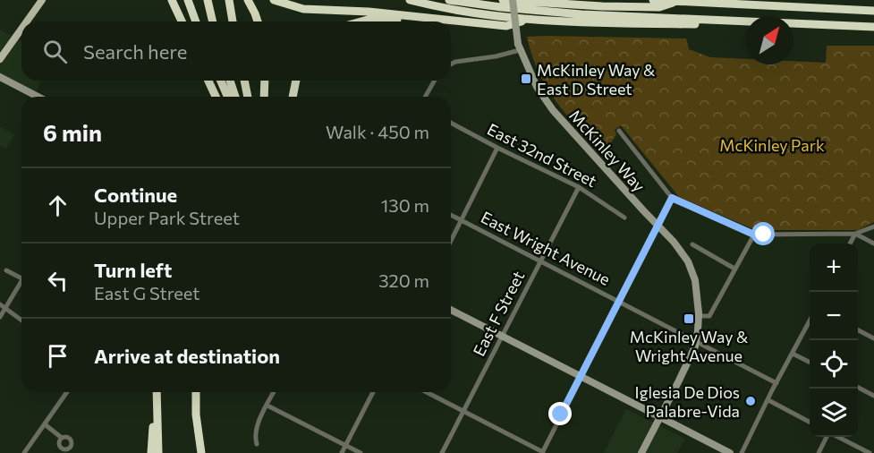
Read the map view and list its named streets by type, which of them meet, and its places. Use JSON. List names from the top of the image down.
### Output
{
  "streets": {
    "street": [
      "McKinley Way",
      "East 32nd Street",
      "East Wright Avenue",
      "East F Street"
    ]
  },
  "crossings": [
    ["McKinley Way", "East Wright Avenue"],
    ["East 32nd Street", "East F Street"],
    ["East Wright Avenue", "East F Street"]
  ],
  "parks": ["McKinley Park"],
  "places": {
    "transit": ["McKinley Way & East D Street", "McKinley Way & Wright Avenue"],
    "other": ["Iglesia De Dios Palabre-Vida"]
  },
  "north": "top right",
  "page": {
    "search": "Search here",
    "heading": ["6 min", "Walk · 450 m"],
    "list": [
      ["Continue", "Upper Park Street", "130 m"],
      ["Turn left", "East G Street", "320 m"],
      "Arrive at destination"
    ],
    "map_buttons": ["+", "−"]
  }
}
